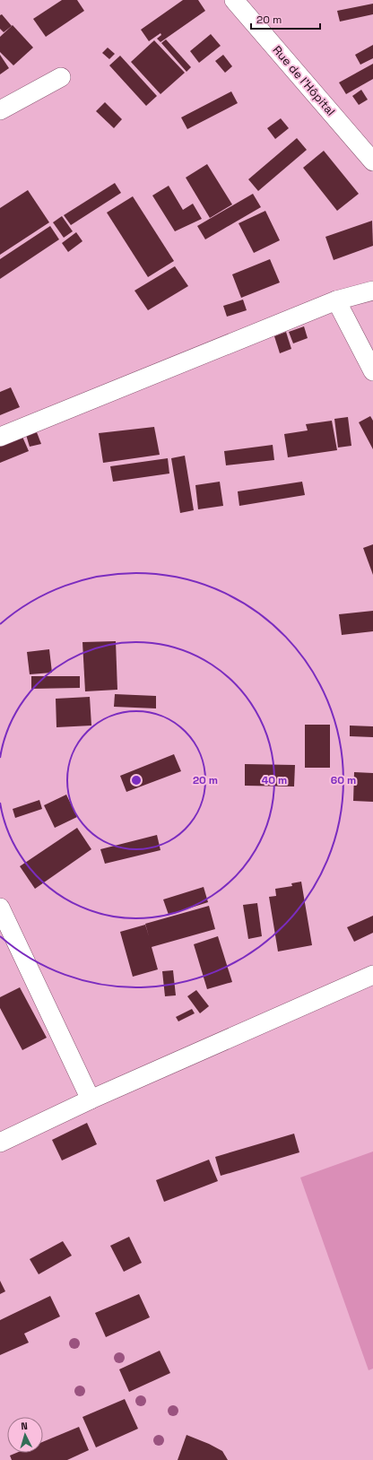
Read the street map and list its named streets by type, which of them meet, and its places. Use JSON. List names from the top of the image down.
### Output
{
  "streets": {
    "street": ["Rue de l'Hôpital"]
  },
  "scale_bar": "20 m",
  "north": "top",
  "rings": ["20 m", "40 m", "60 m"]
}
